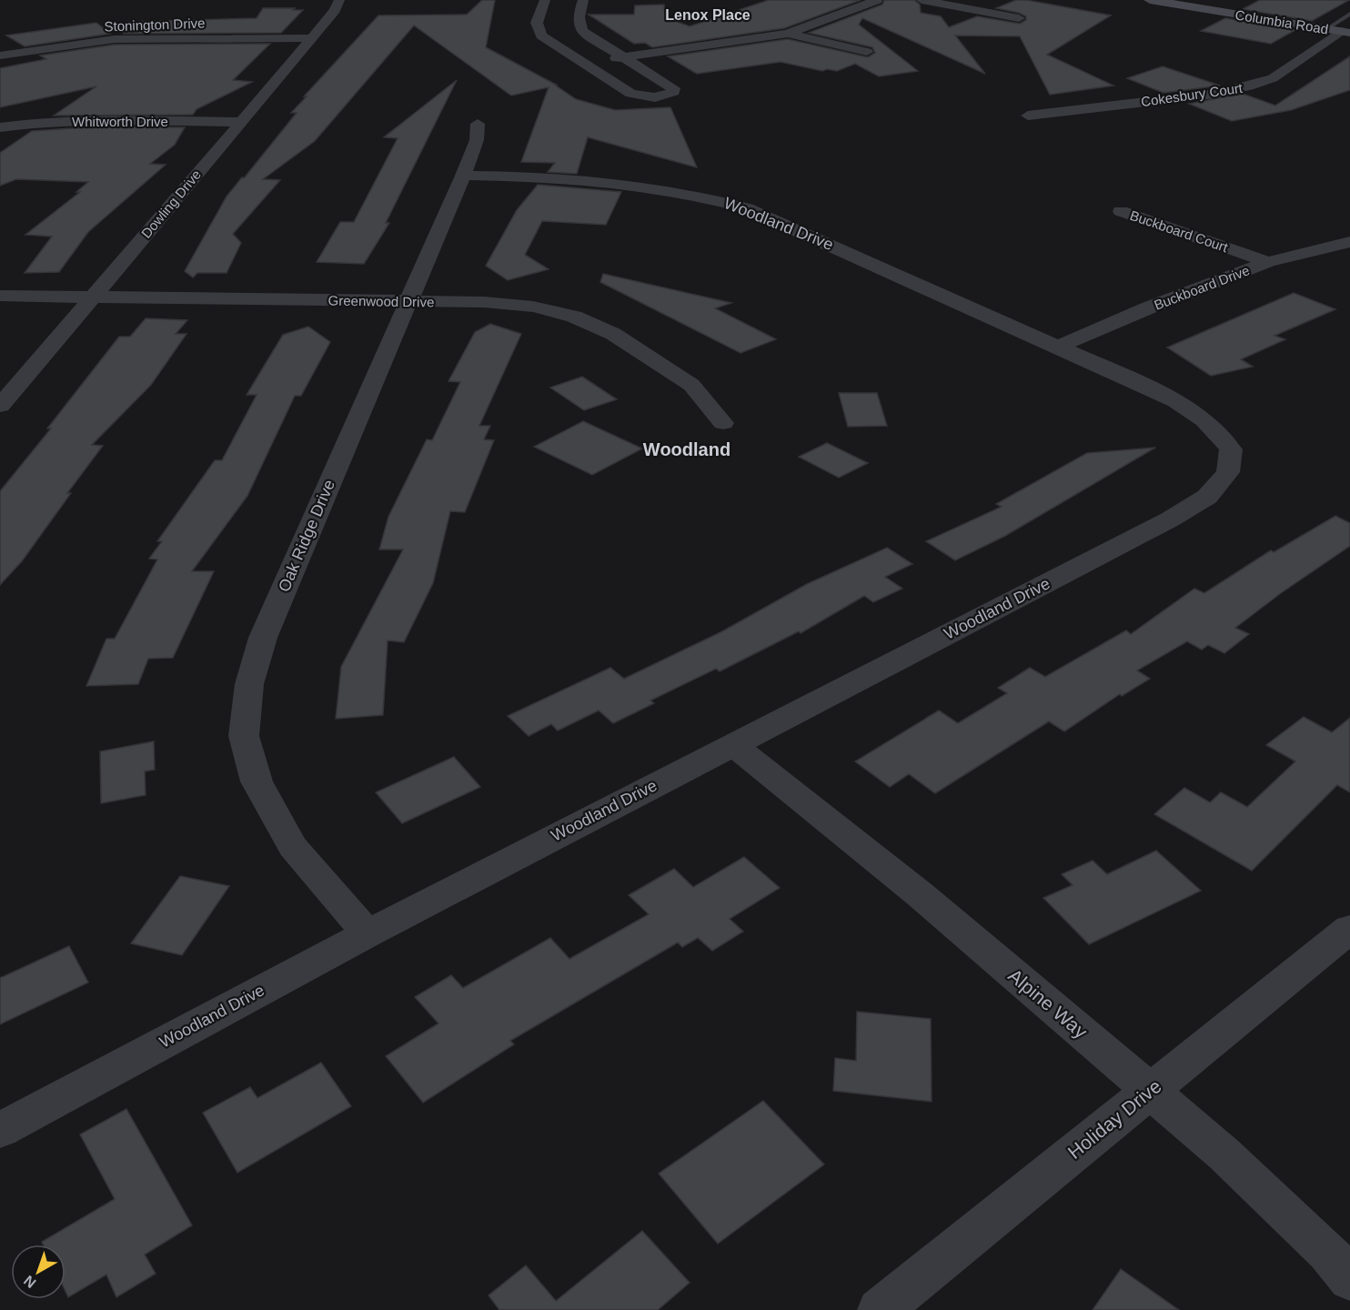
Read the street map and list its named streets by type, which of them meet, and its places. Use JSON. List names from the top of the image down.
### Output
{
  "streets": {
    "main road": ["Columbia Road"],
    "street": [
      "Stonington Drive",
      "Cokesbury Court",
      "Whitworth Drive",
      "Dowling Drive",
      "Woodland Drive",
      "Buckboard Court",
      "Buckboard Drive",
      "Greenwood Drive",
      "Oak Ridge Drive",
      "Alpine Way",
      "Holiday Drive"
    ]
  },
  "crossings": [
    ["Columbia Road", "Cokesbury Court"],
    ["Stonington Drive", "Dowling Drive"],
    ["Whitworth Drive", "Dowling Drive"],
    ["Dowling Drive", "Greenwood Drive"],
    ["Woodland Drive", "Buckboard Drive"],
    ["Woodland Drive", "Oak Ridge Drive"],
    ["Woodland Drive", "Alpine Way"],
    ["Buckboard Court", "Buckboard Drive"],
    ["Greenwood Drive", "Oak Ridge Drive"],
    ["Alpine Way", "Holiday Drive"]
  ],
  "districts": ["Lenox Place", "Woodland"],
  "north": "bottom left"
}
